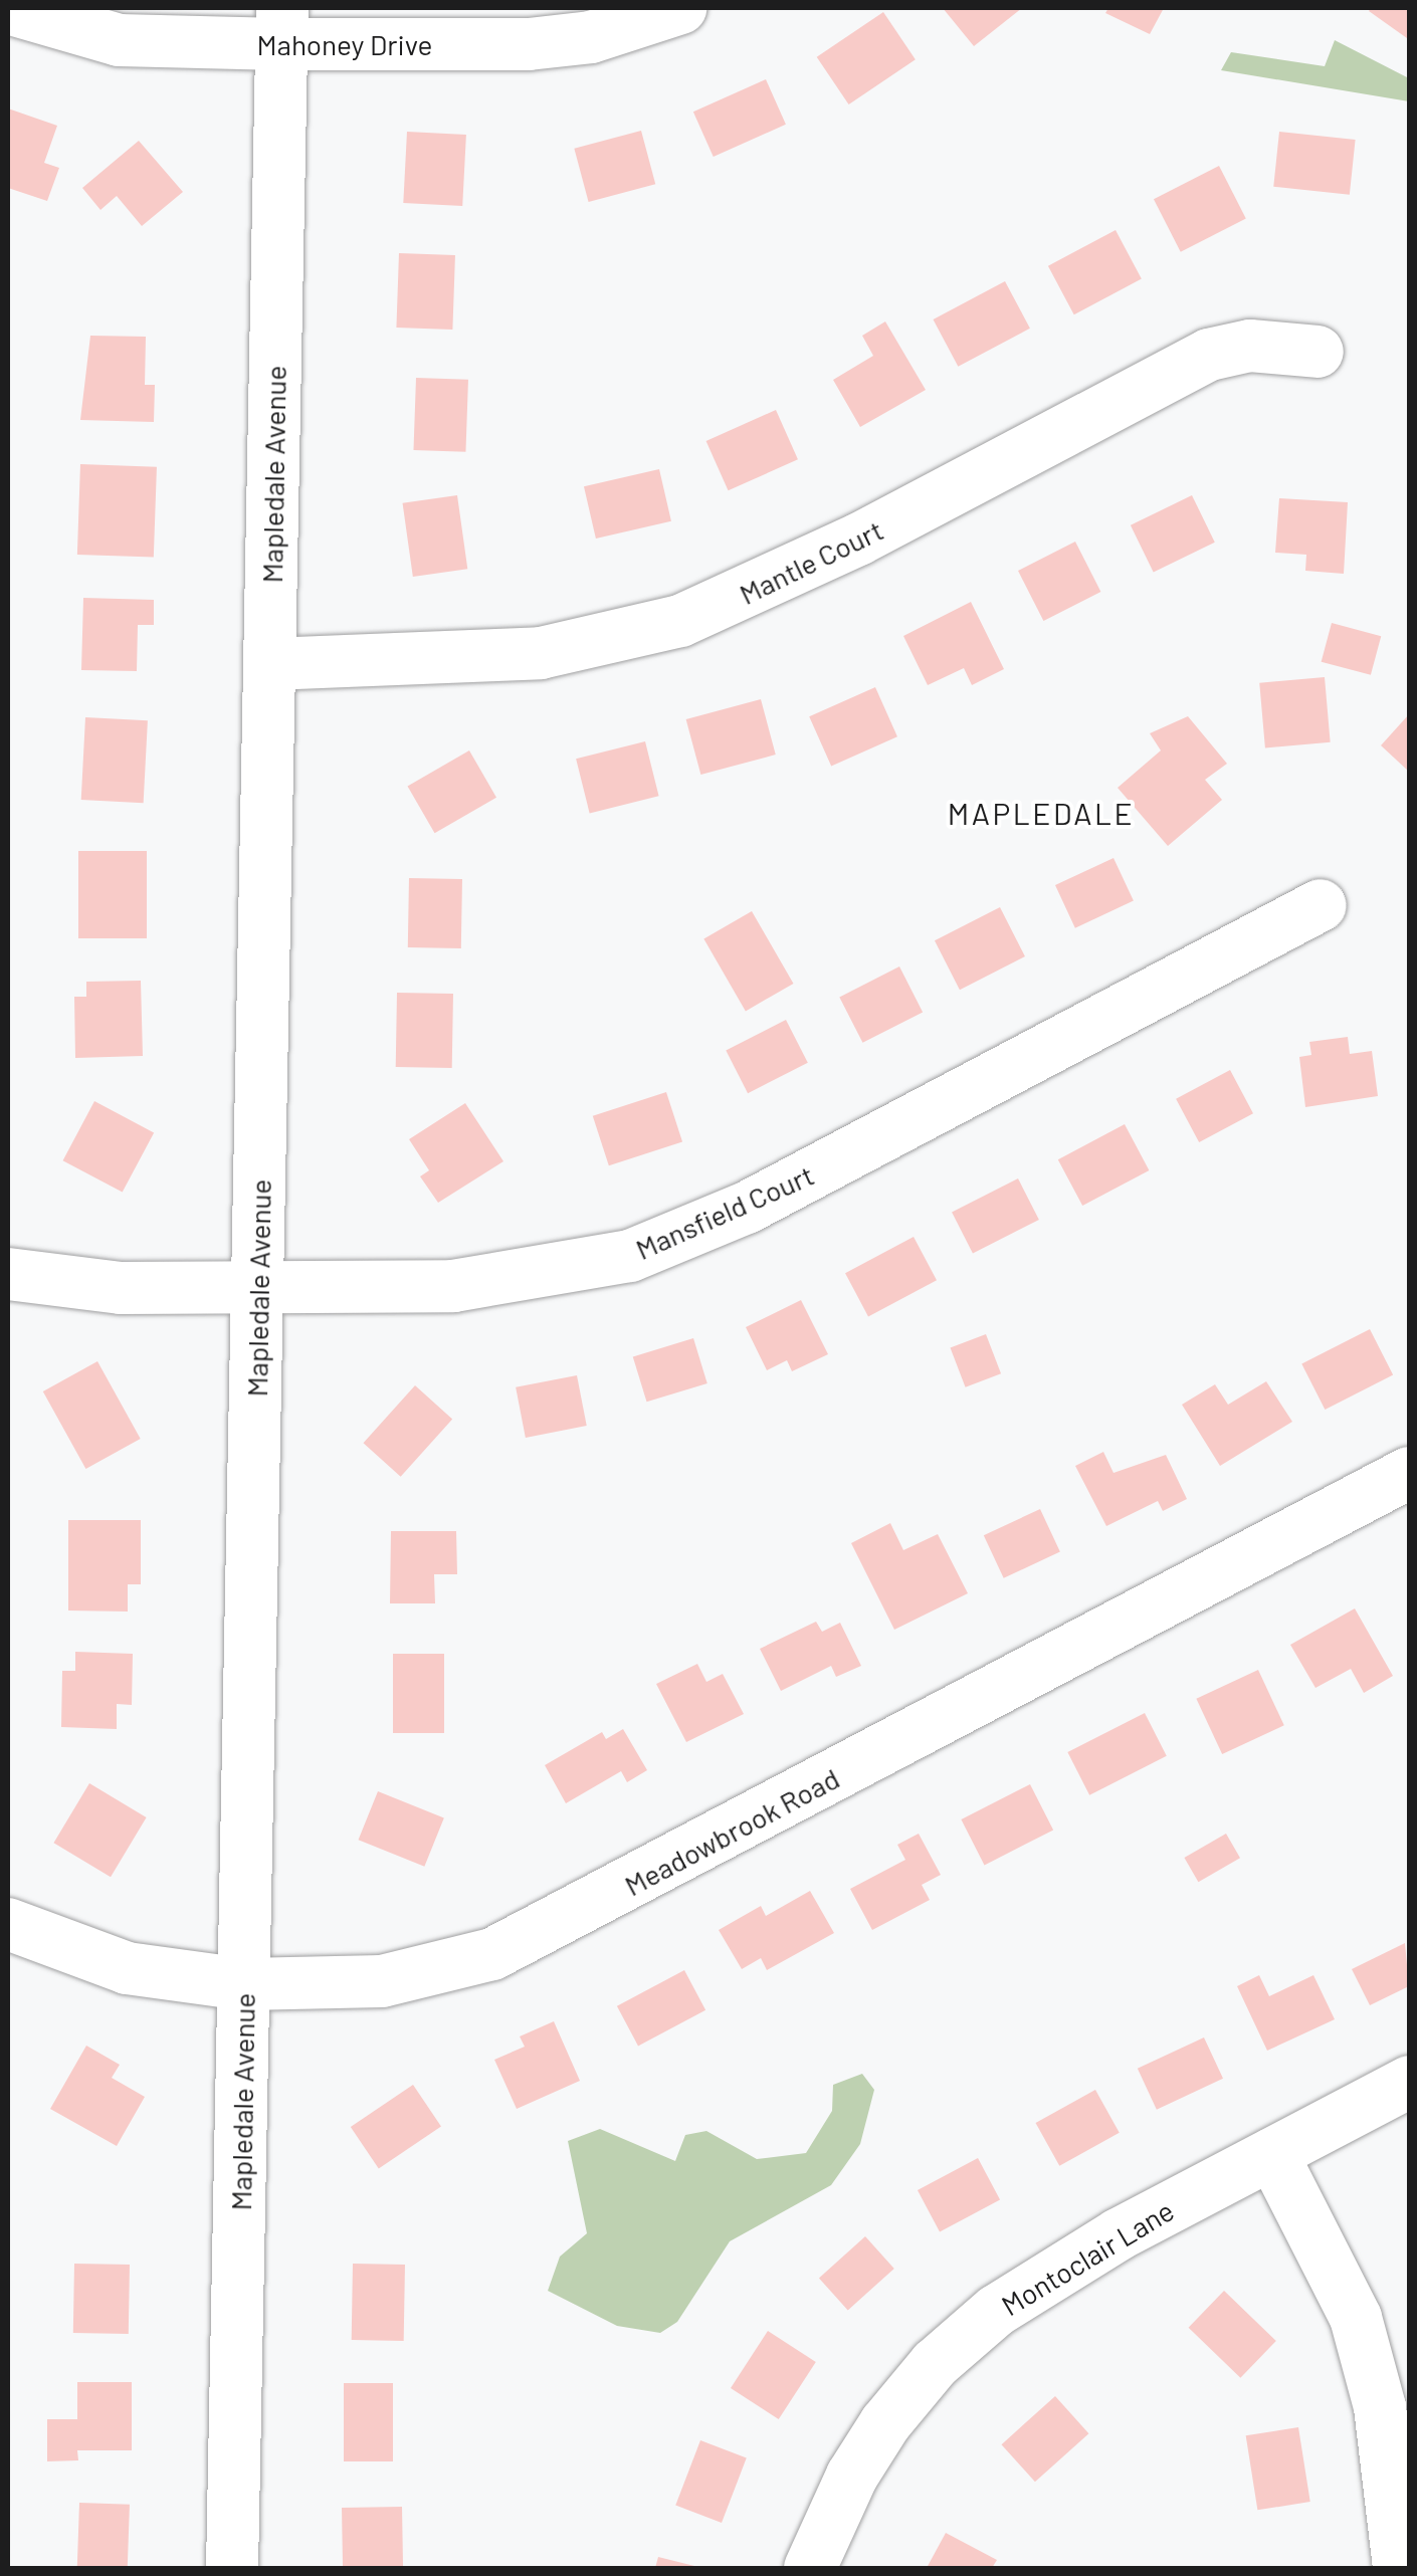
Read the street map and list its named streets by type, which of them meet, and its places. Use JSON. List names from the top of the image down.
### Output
{
  "streets": {
    "street": [
      "Mahoney Drive",
      "Mapledale Avenue",
      "Mantle Court",
      "Mansfield Court",
      "Meadowbrook Road",
      "Montoclair Lane"
    ]
  },
  "crossings": [
    ["Mahoney Drive", "Mapledale Avenue"],
    ["Mapledale Avenue", "Mantle Court"],
    ["Mapledale Avenue", "Mansfield Court"],
    ["Mapledale Avenue", "Meadowbrook Road"]
  ],
  "districts": ["MAPLEDALE"]
}
